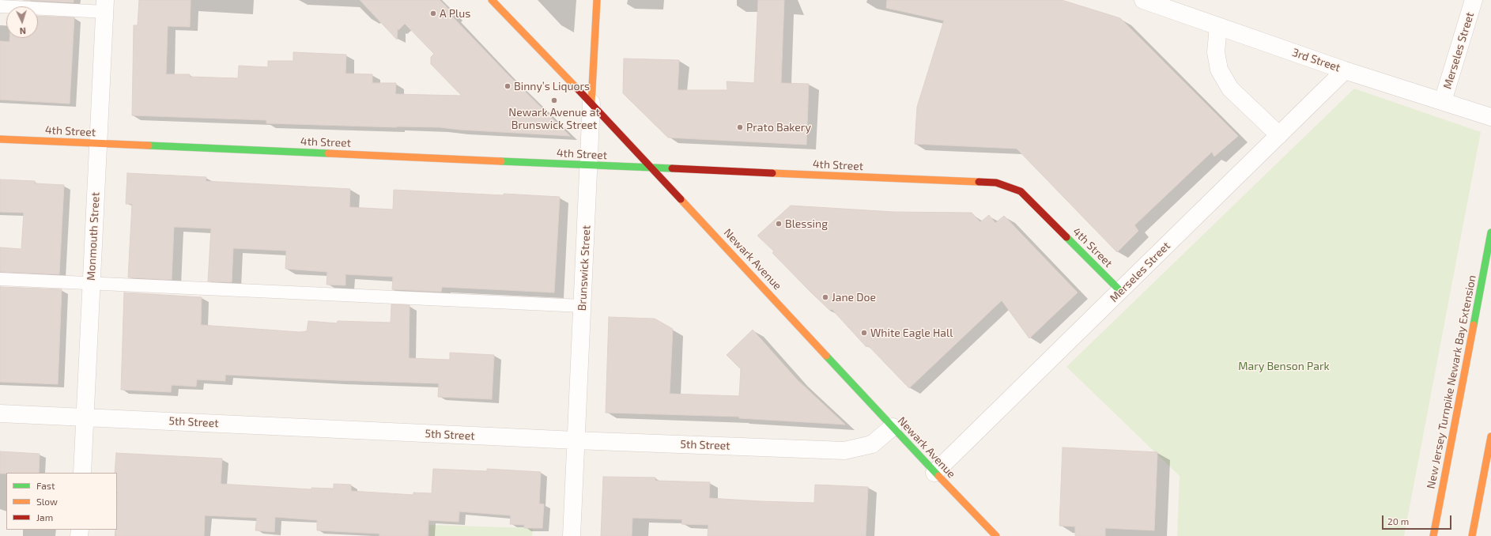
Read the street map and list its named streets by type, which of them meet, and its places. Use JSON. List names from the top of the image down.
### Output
{
  "streets": {
    "main road": [
      "4th Street",
      "Newark Avenue",
      "Brunswick Street",
      "New Jersey Turnpike Newark Bay Extension"
    ],
    "street": [
      "Merseles Street",
      "3rd Street",
      "Monmouth Street",
      "5th Street"
    ]
  },
  "crossings": [
    ["Merseles Street", "3rd Street"],
    ["Merseles Street", "4th Street"],
    ["Merseles Street", "Newark Avenue"],
    ["4th Street", "Monmouth Street"],
    ["4th Street", "Newark Avenue"],
    ["4th Street", "Brunswick Street"],
    ["Monmouth Street", "5th Street"],
    ["Newark Avenue", "Brunswick Street"],
    ["Newark Avenue", "5th Street"],
    ["Brunswick Street", "5th Street"]
  ],
  "parks": ["Mary Benson Park"],
  "places": [
    "A Plus",
    "Binny’s Liquors",
    "Newark Avenue at Brunswick Street",
    "Prato Bakery",
    "Blessing",
    "Jane Doe",
    "White Eagle Hall"
  ],
  "legend": ["Fast", "Slow", "Jam"],
  "scale_bar": "20 m",
  "north": "bottom"
}
